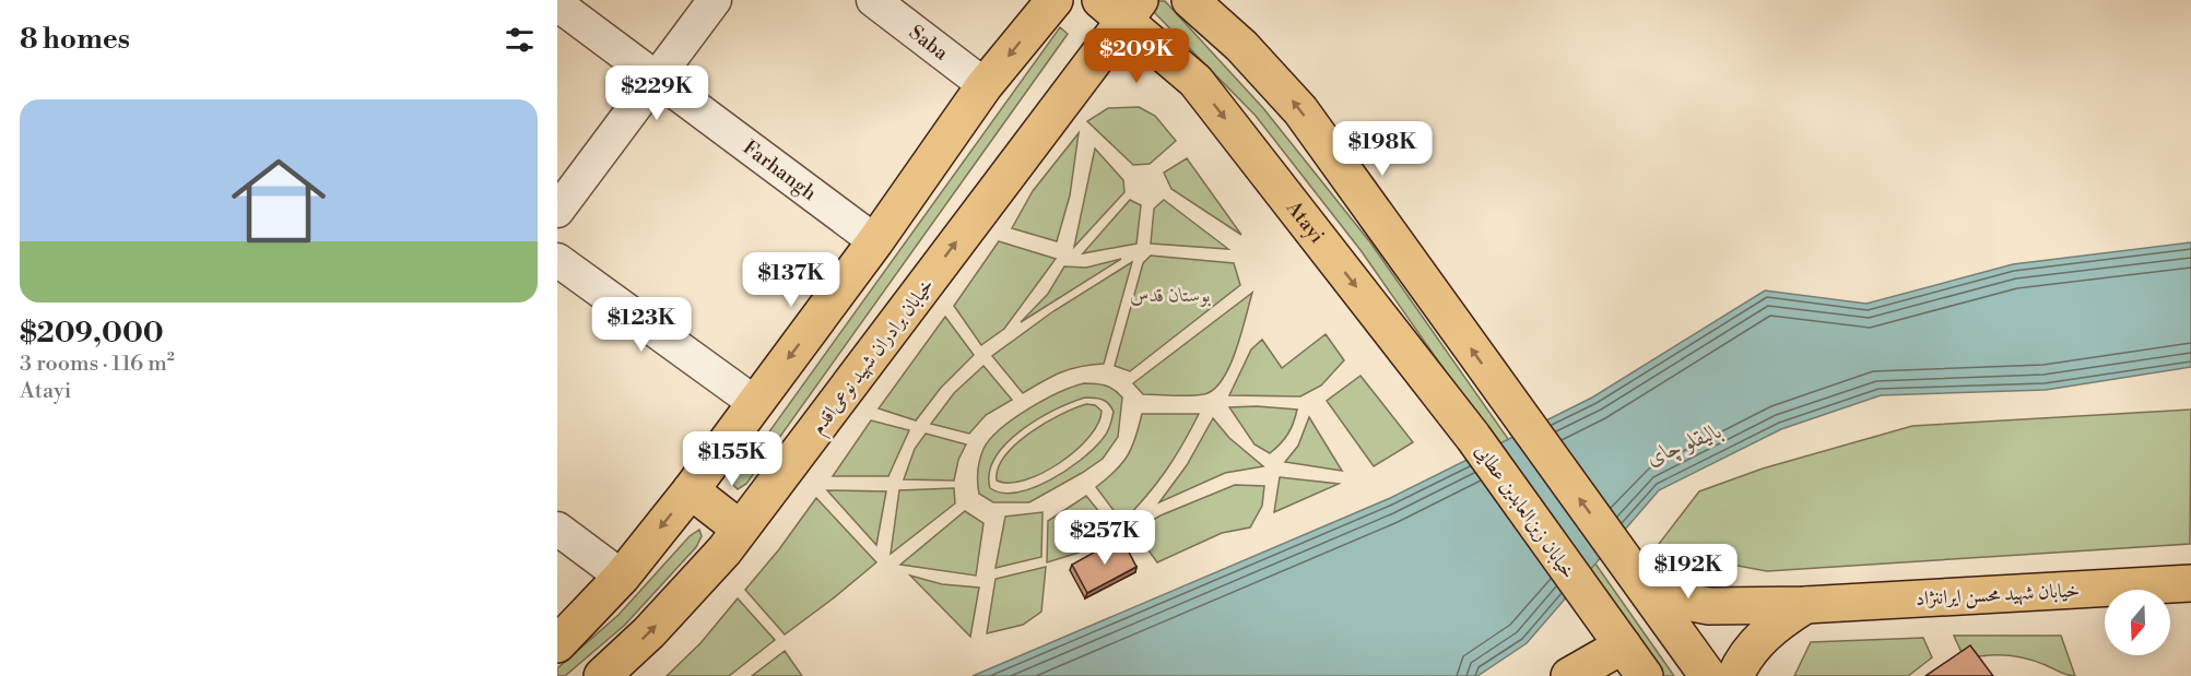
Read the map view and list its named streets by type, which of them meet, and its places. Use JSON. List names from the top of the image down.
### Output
{
  "streets": {
    "main road": [
      "Atayi",
      "خیابان برادران شهید نوعی‌اقدم",
      "خیابان زین‌العابدین عطایی",
      "خیابان شهید محسن ایراننژاد"
    ],
    "street": ["Saba", "Farhangh"]
  },
  "crossings": [
    ["Atayi", "خیابان برادران شهید نوعی‌اقدم"],
    ["Atayi", "خیابان زین‌العابدین عطایی"]
  ],
  "water": ["بالیقلو چای"],
  "parks": ["بوستان قدس"],
  "north": "bottom",
  "page": {
    "heading": "8 homes",
    "price": [
      "$209K",
      "$229K",
      "$198K",
      "$137K",
      "$123K",
      "$155K",
      "$257K",
      "$192K"
    ],
    "list": [
      {
        "name": "$209,000",
        "note": "3 rooms · 116 m² · Atayi"
      }
    ]
  }
}
